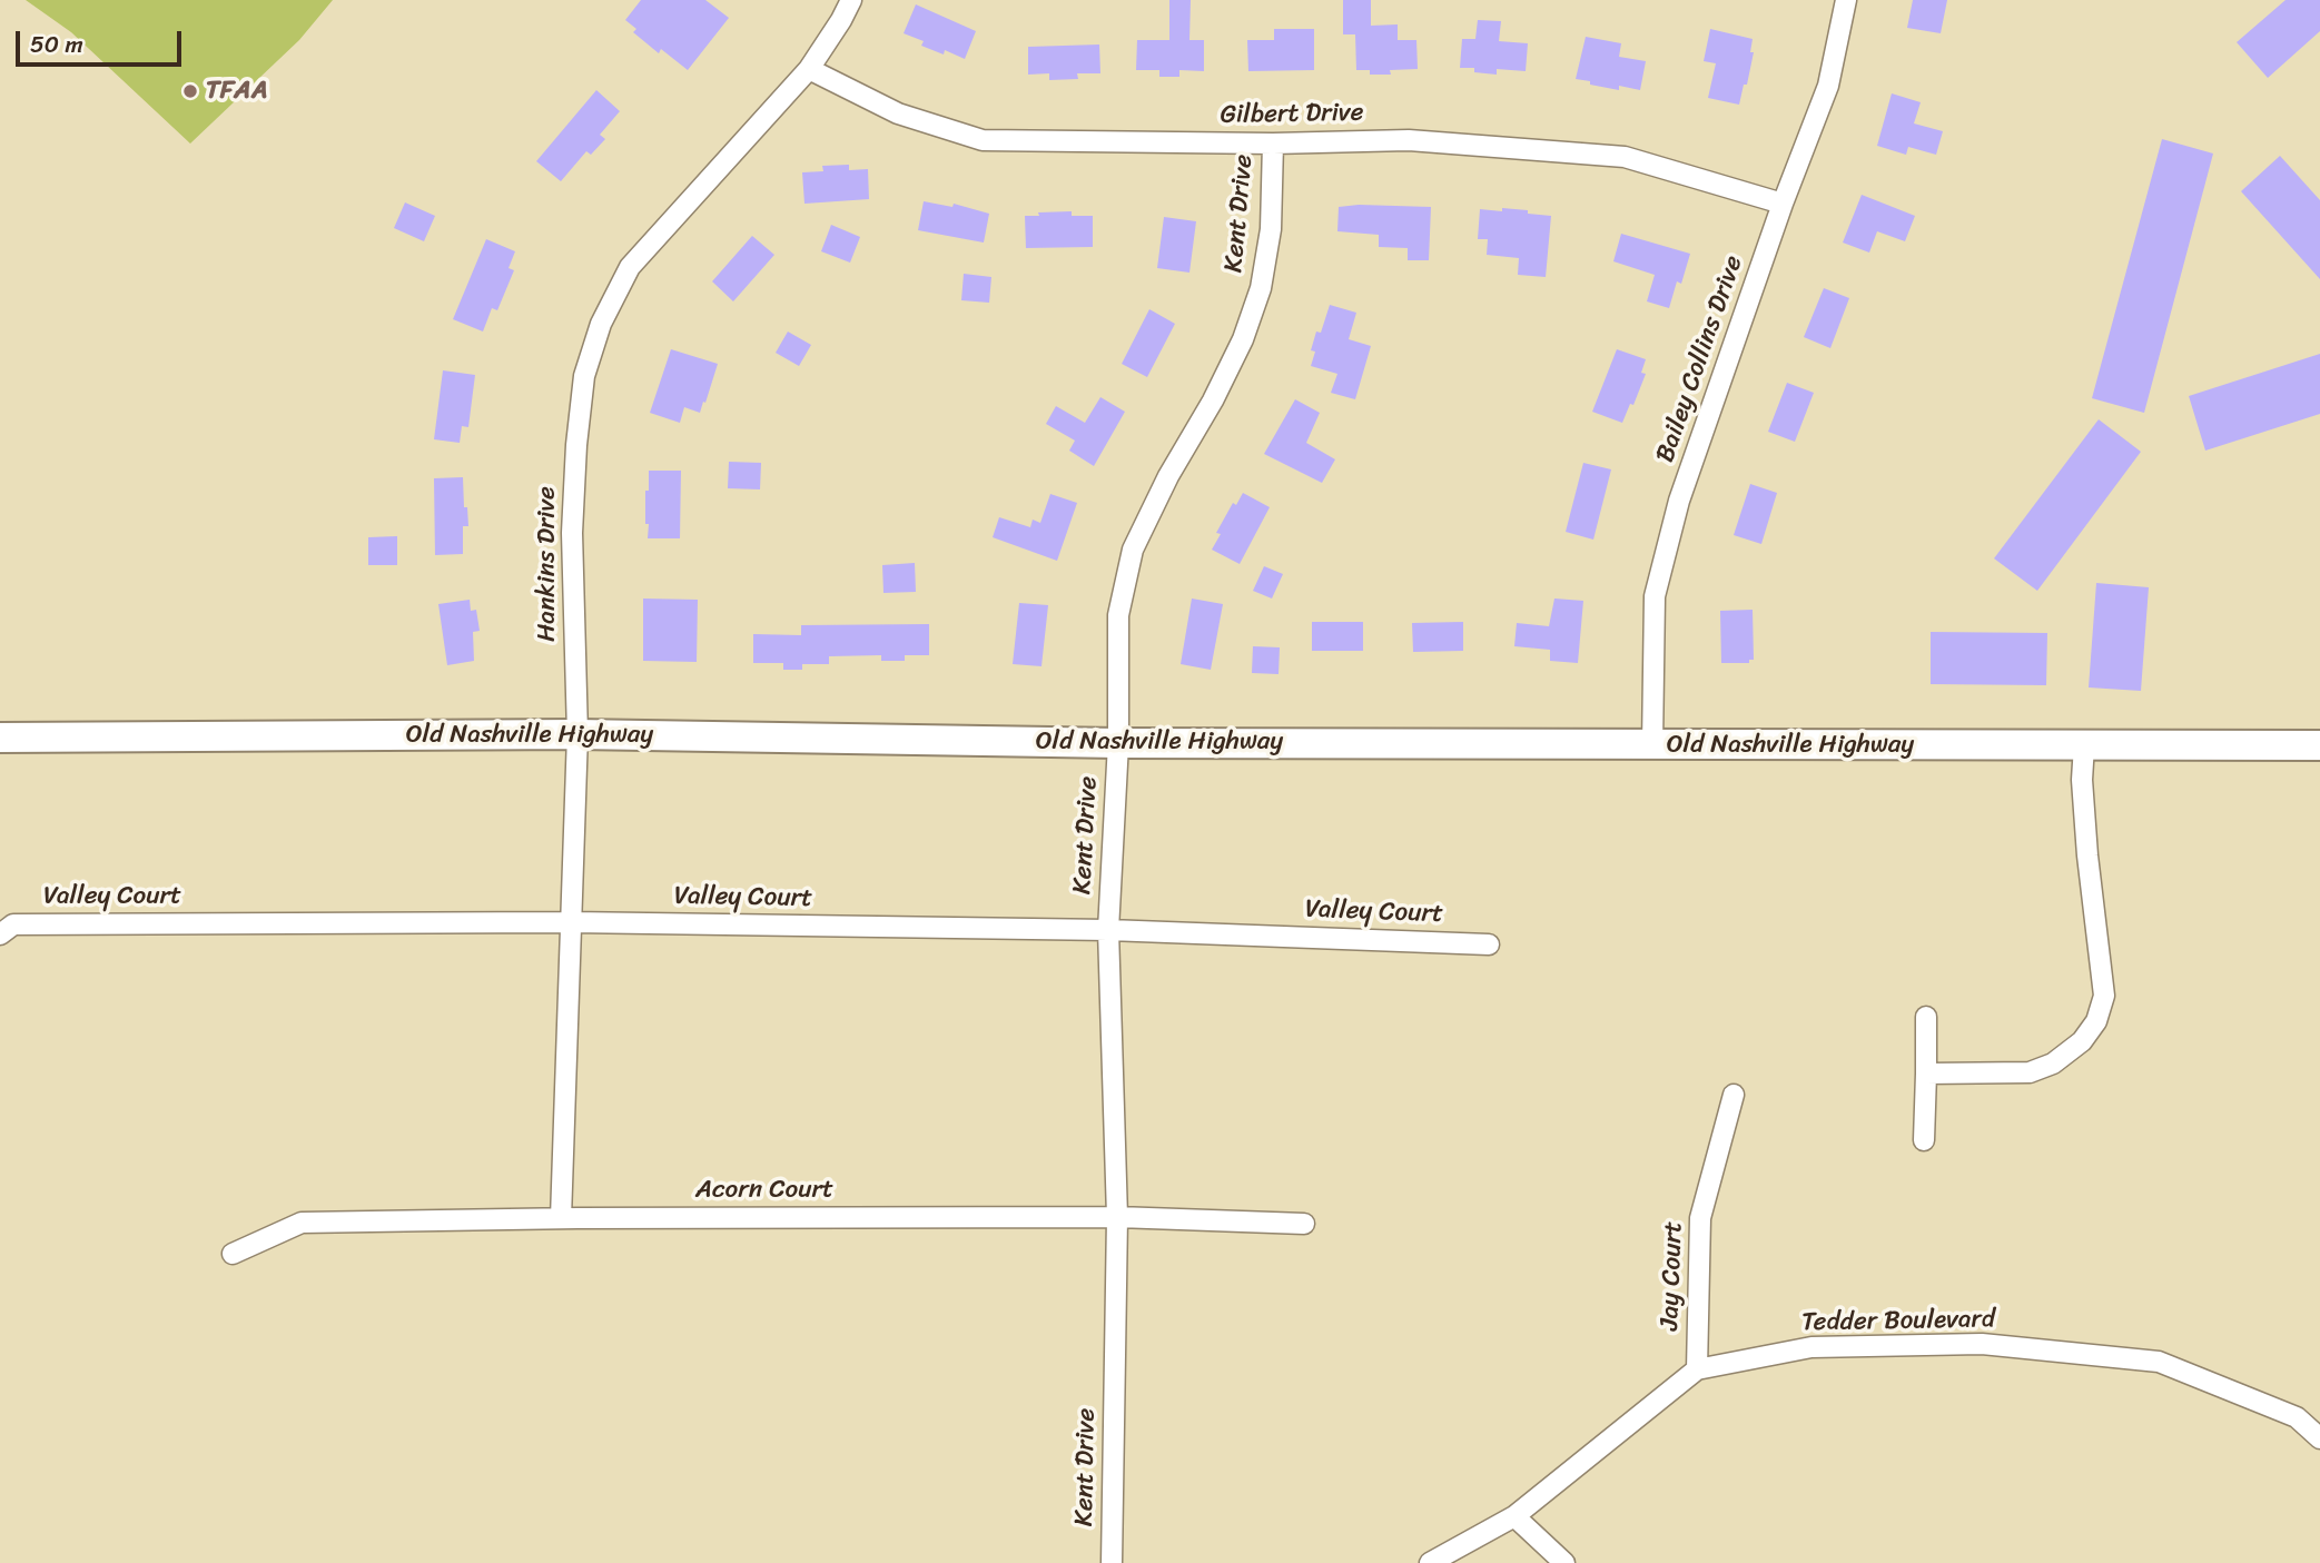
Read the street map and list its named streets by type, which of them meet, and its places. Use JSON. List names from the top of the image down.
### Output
{
  "streets": {
    "main road": ["Old Nashville Highway"],
    "street": [
      "Gilbert Drive",
      "Kent Drive",
      "Bailey Collins Drive",
      "Hankins Drive",
      "Valley Court",
      "Acorn Court",
      "Jay Court",
      "Tedder Boulevard"
    ]
  },
  "crossings": [
    ["Gilbert Drive", "Kent Drive"],
    ["Gilbert Drive", "Bailey Collins Drive"],
    ["Gilbert Drive", "Hankins Drive"],
    ["Kent Drive", "Old Nashville Highway"],
    ["Kent Drive", "Valley Court"],
    ["Kent Drive", "Acorn Court"],
    ["Bailey Collins Drive", "Old Nashville Highway"],
    ["Hankins Drive", "Old Nashville Highway"],
    ["Hankins Drive", "Valley Court"],
    ["Hankins Drive", "Acorn Court"],
    ["Jay Court", "Tedder Boulevard"]
  ],
  "places": ["TFAA"],
  "scale_bar": "50 m"
}
